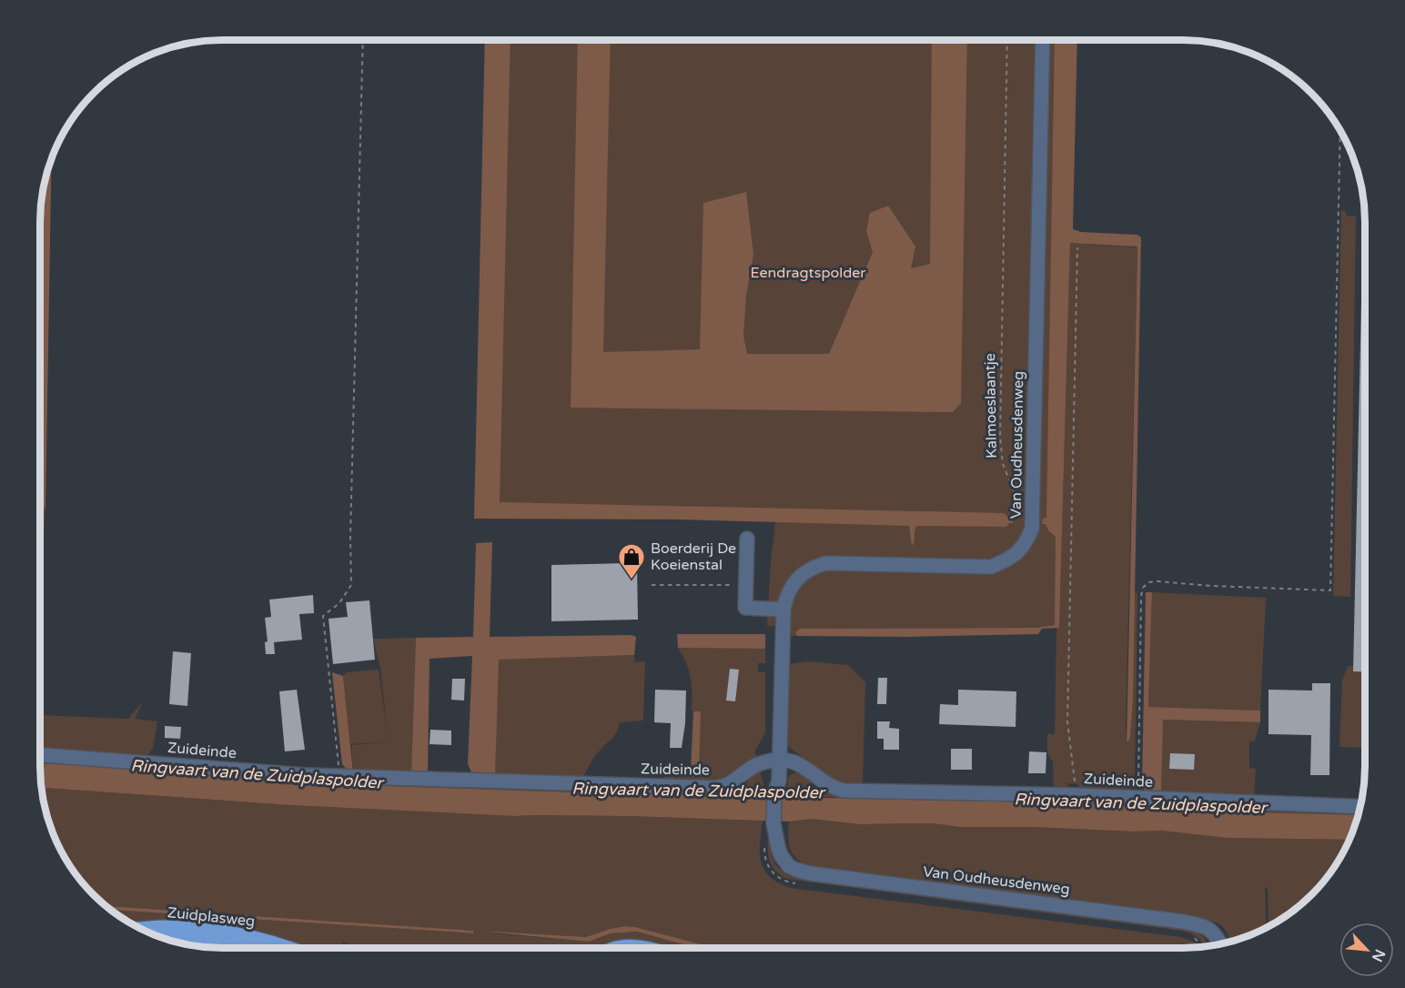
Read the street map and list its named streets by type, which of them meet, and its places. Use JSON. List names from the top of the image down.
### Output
{
  "streets": {
    "main road": ["Zuidplasweg"],
    "street": ["Van Oudheusdenweg", "Zuideinde"],
    "path": ["Kalmoeslaantje"]
  },
  "crossings": [
    ["Van Oudheusdenweg", "Zuideinde"]
  ],
  "water": ["Ringvaart van de Zuidplaspolder"],
  "parks": ["Eendragtspolder"],
  "places": {
    "shop": ["Boerderij De Koeienstal"]
  },
  "north": "bottom right"
}
